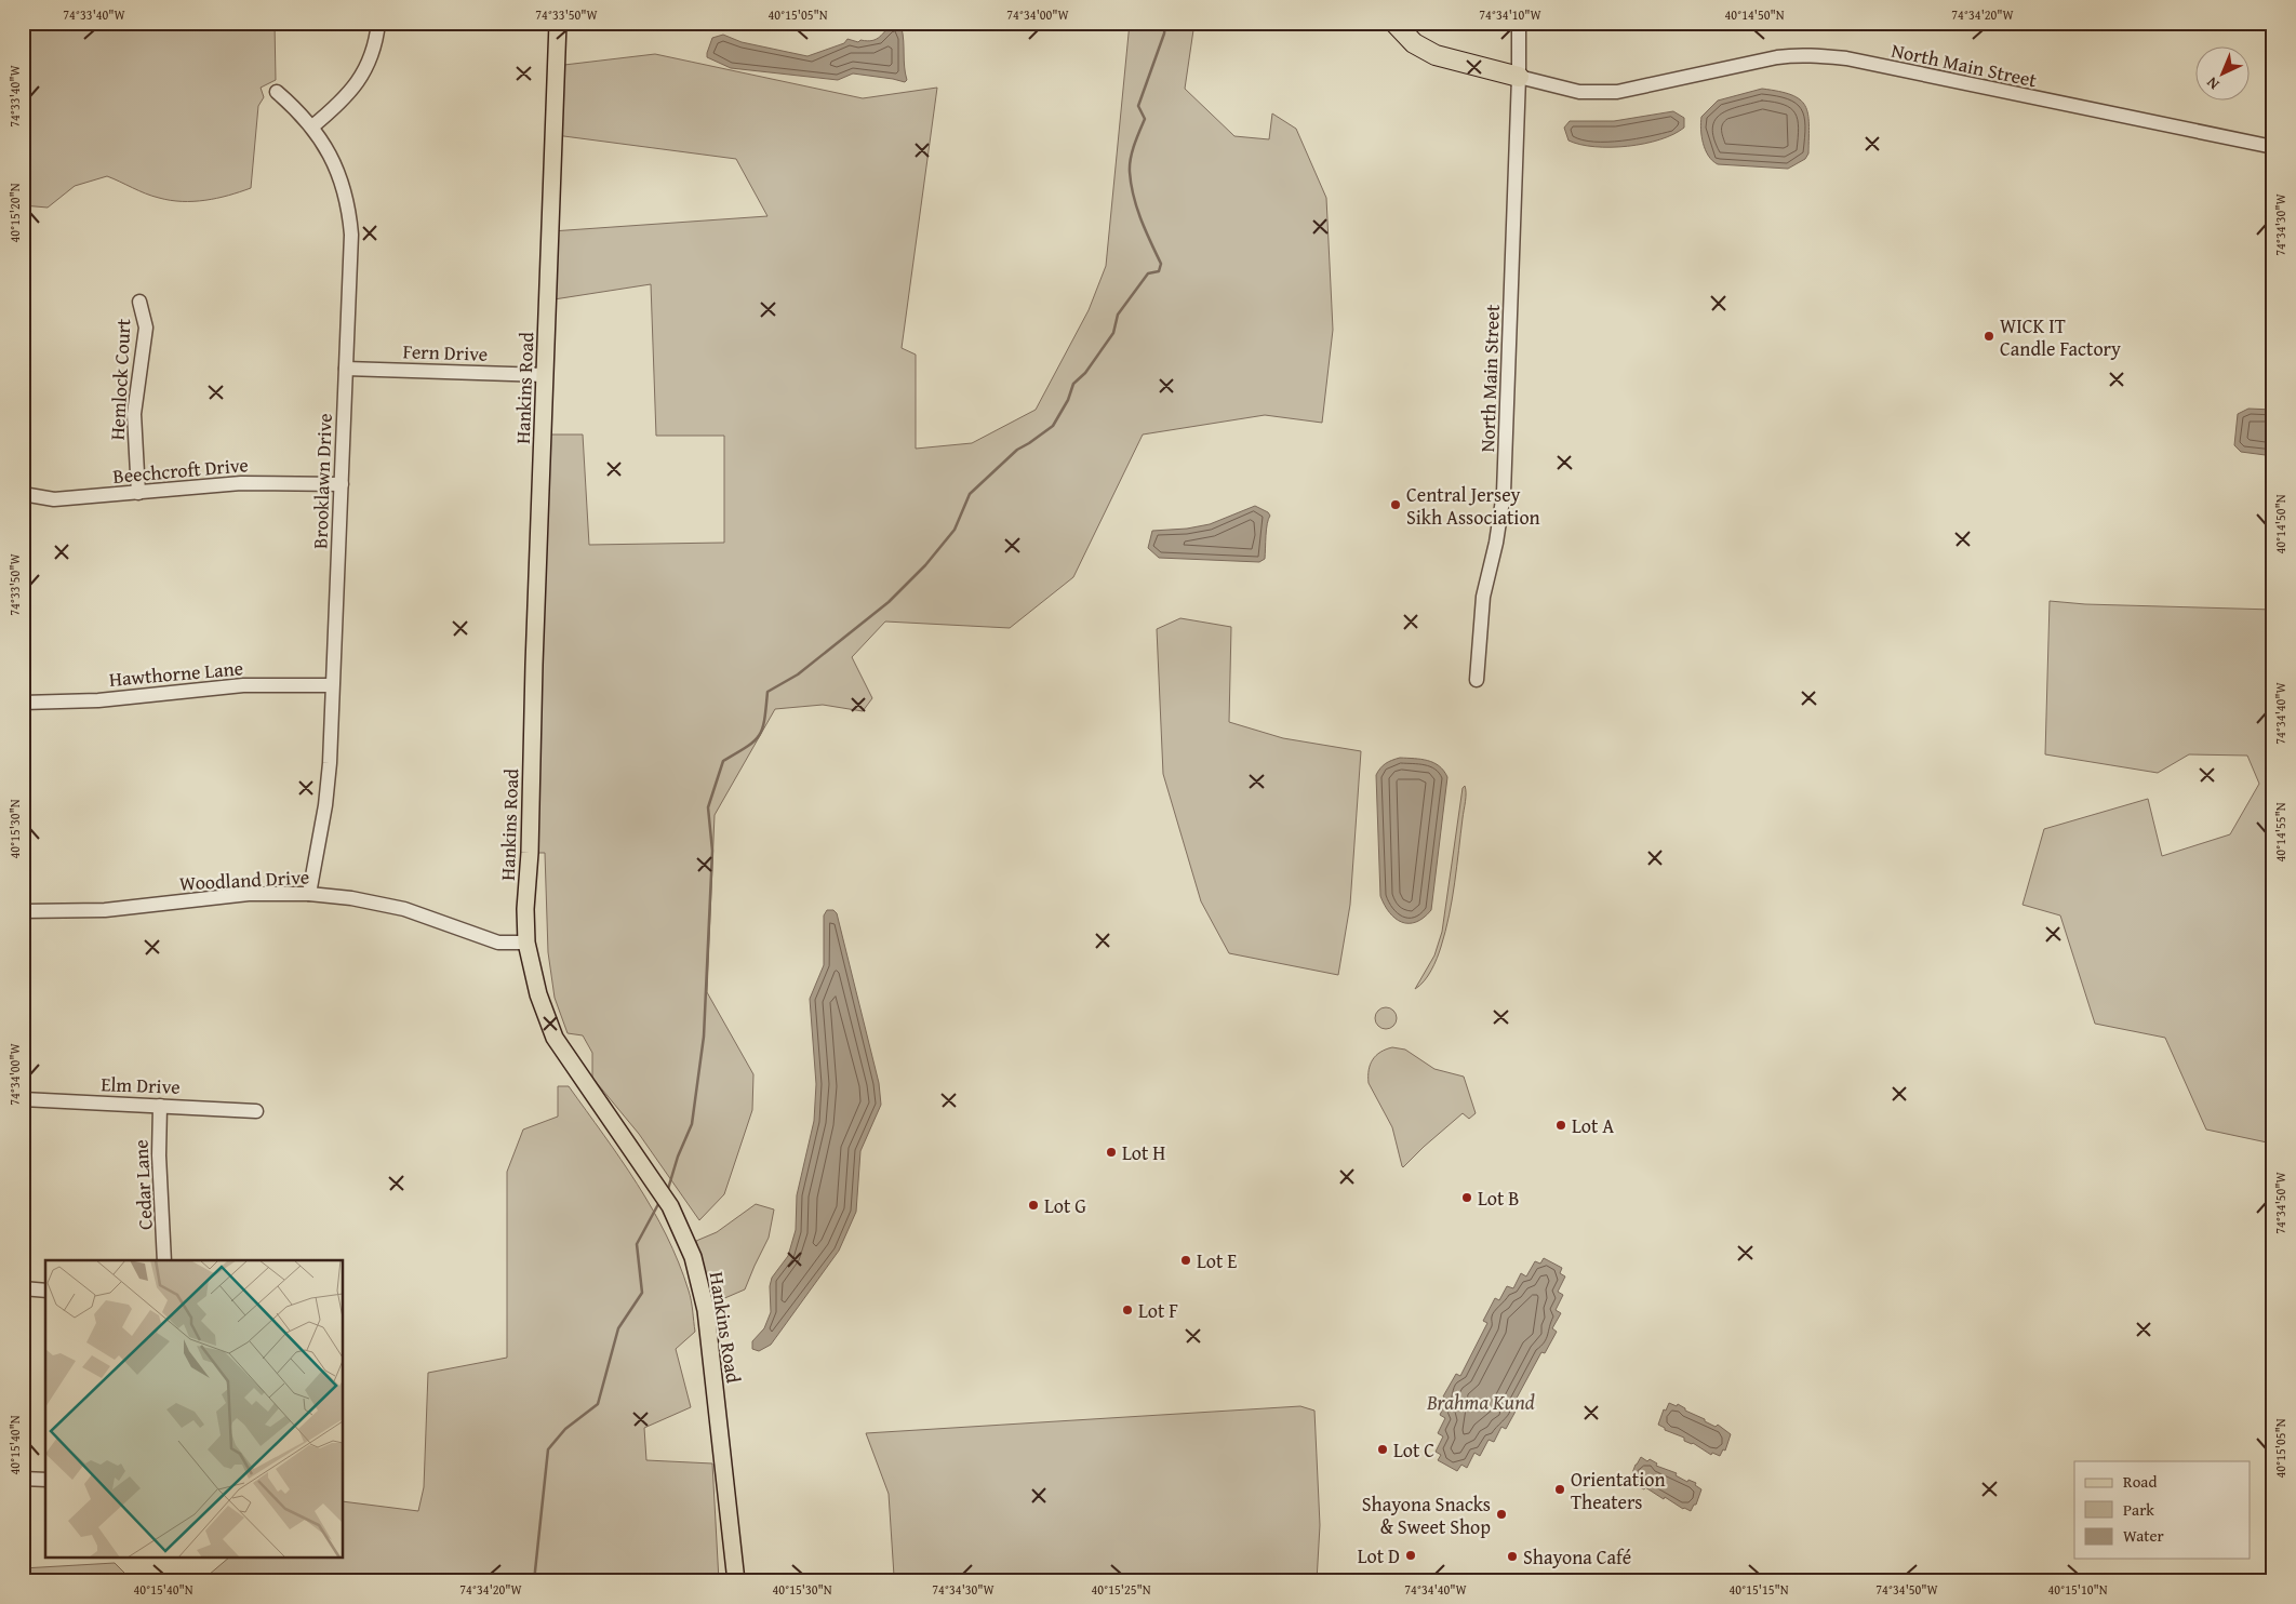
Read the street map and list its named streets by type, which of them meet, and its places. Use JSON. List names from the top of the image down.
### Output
{
  "streets": {
    "main road": ["Hankins Road"],
    "street": [
      "North Main Street",
      "Fern Drive",
      "Hemlock Court",
      "Beechcroft Drive",
      "Brooklawn Drive",
      "Hawthorne Lane",
      "Woodland Drive",
      "Elm Drive",
      "Cedar Lane"
    ]
  },
  "crossings": [
    ["Fern Drive", "Hankins Road"],
    ["Fern Drive", "Brooklawn Drive"],
    ["Hemlock Court", "Beechcroft Drive"],
    ["Hankins Road", "Woodland Drive"],
    ["Beechcroft Drive", "Brooklawn Drive"],
    ["Brooklawn Drive", "Hawthorne Lane"],
    ["Brooklawn Drive", "Woodland Drive"],
    ["Elm Drive", "Cedar Lane"]
  ],
  "water": ["Brahma Kund"],
  "places": [
    "WICK IT Candle Factory",
    "Central Jersey Sikh Association",
    "Lot A",
    "Lot H",
    "Lot B",
    "Lot G",
    "Lot E",
    "Lot F",
    "Lot C",
    "Orientation Theaters",
    "Shayona Snacks & Sweet Shop",
    "Lot D",
    "Shayona Café"
  ],
  "legend": ["Road", "Park", "Water"],
  "north": "bottom left",
  "coordinates": [
    "74°33'40\"W",
    "74°33'50\"W",
    "40°15'05\"N",
    "74°34'00\"W",
    "74°34'10\"W",
    "40°14'50\"N",
    "74°34'20\"W",
    "40°15'20\"N",
    "74°34'30\"W",
    "74°34'40\"W",
    "40°15'30\"N",
    "40°14'55\"N",
    "74°34'50\"W",
    "40°15'40\"N",
    "40°15'25\"N",
    "40°15'15\"N",
    "40°15'10\"N"
  ]
}
